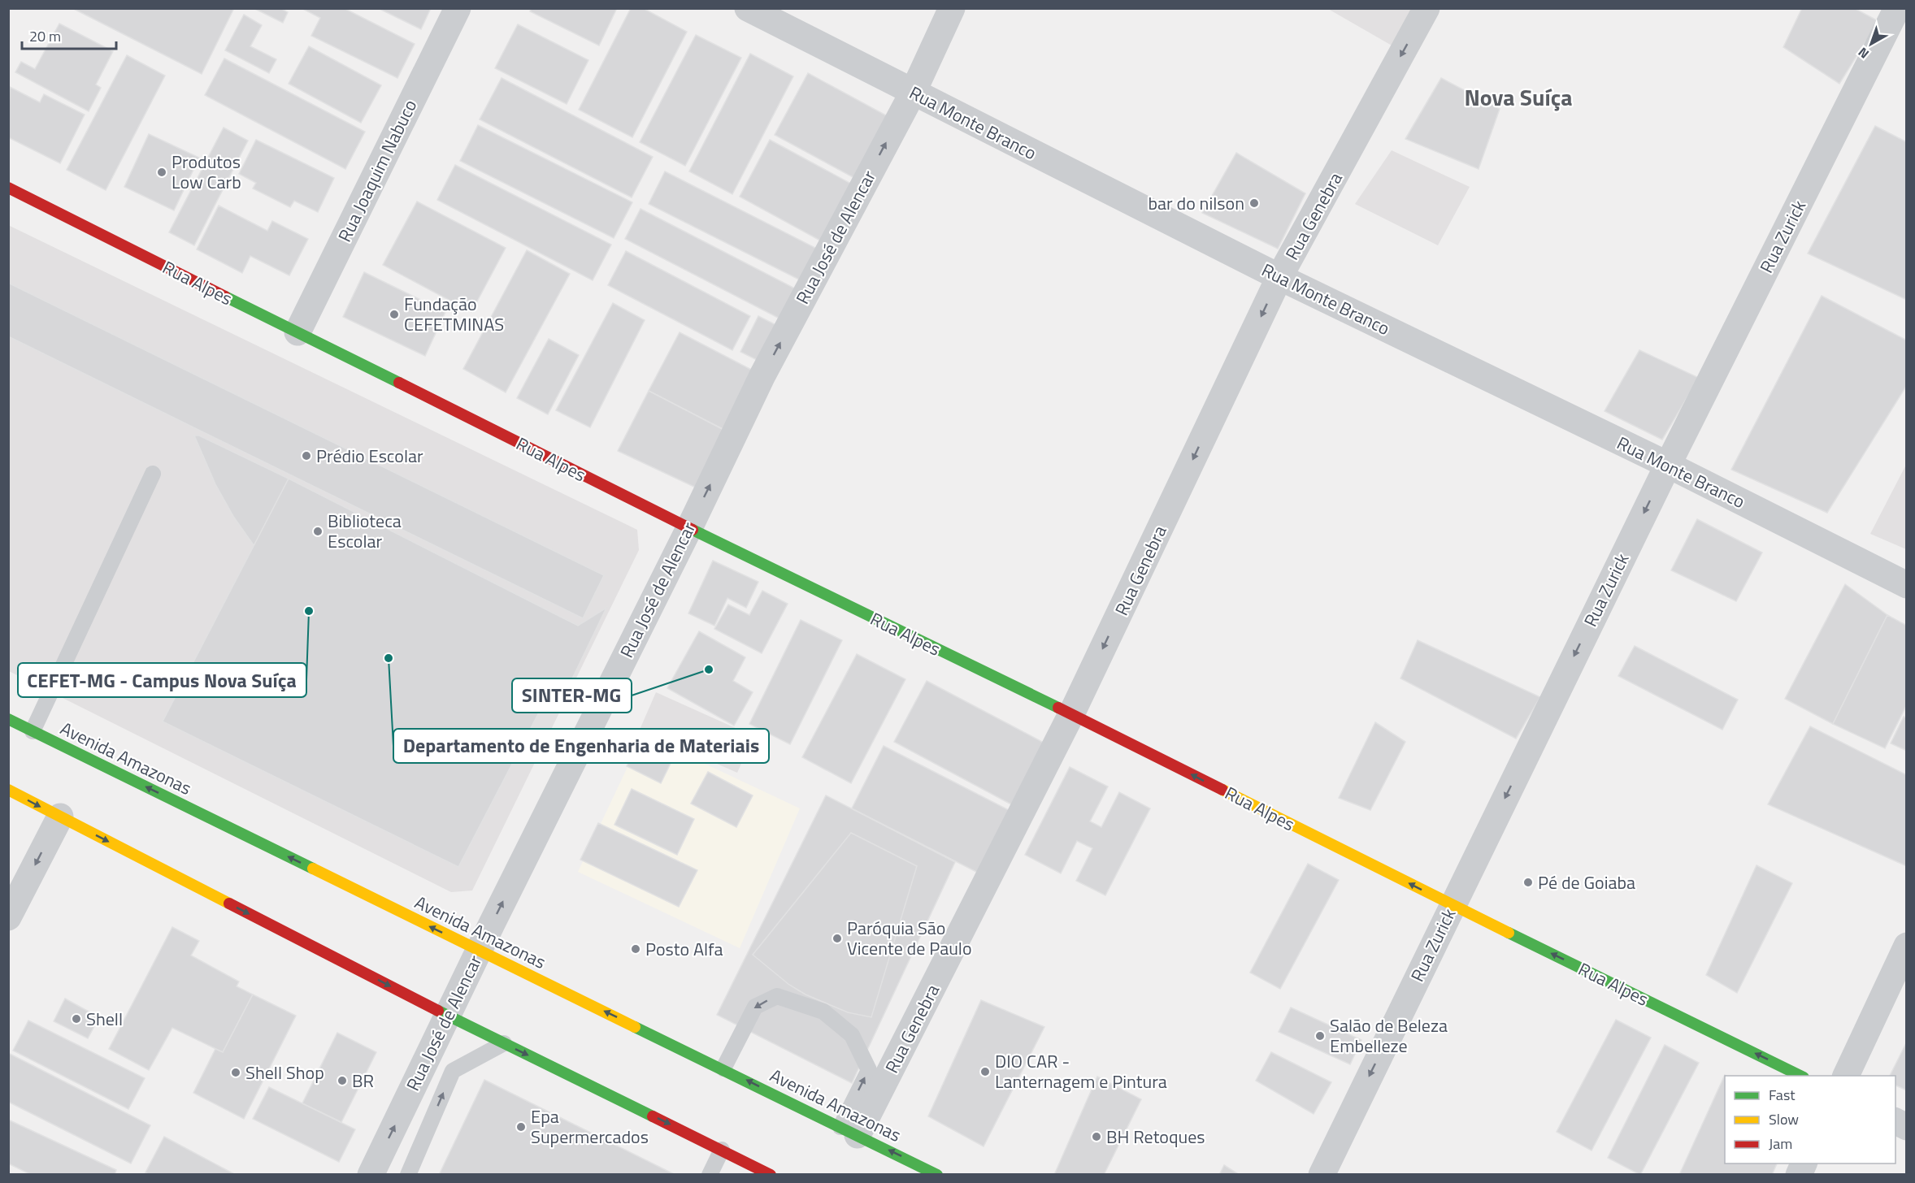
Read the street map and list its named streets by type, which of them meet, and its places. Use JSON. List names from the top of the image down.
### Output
{
  "streets": {
    "street": [
      "Rua Monte Branco",
      "Rua Joaquim Nabuco",
      "Rua Genebra",
      "Rua Zurick",
      "Rua José de Alencar",
      "Rua Alpes",
      "Avenida Amazonas"
    ]
  },
  "crossings": [
    ["Rua Monte Branco", "Rua Genebra"],
    ["Rua Monte Branco", "Rua Zurick"],
    ["Rua Monte Branco", "Rua José de Alencar"],
    ["Rua Joaquim Nabuco", "Rua Alpes"],
    ["Rua Genebra", "Rua Alpes"],
    ["Rua Genebra", "Avenida Amazonas"],
    ["Rua Zurick", "Rua Alpes"],
    ["Rua José de Alencar", "Rua Alpes"],
    ["Rua José de Alencar", "Avenida Amazonas"]
  ],
  "one_way": [
    "Rua Genebra",
    "Rua Zurick",
    "Rua José de Alencar",
    "Rua Alpes"
  ],
  "districts": ["Nova Suíça"],
  "places": [
    "Produtos Low Carb",
    "bar do nilson",
    "Fundação CEFETMINAS",
    "Prédio Escolar",
    "Biblioteca Escolar",
    "CEFET-MG - Campus Nova Suíça",
    "Departamento de Engenharia de Materiais",
    "SINTER-MG",
    "Pé de Goiaba",
    "Paróquia São Vicente de Paulo",
    "Posto Alfa",
    "Shell",
    "Salão de Beleza Embelleze",
    "DIO CAR - Lanternagem e Pintura",
    "Shell Shop",
    "BR",
    "Epa Supermercados",
    "BH Retoques"
  ],
  "legend": ["Fast", "Slow", "Jam"],
  "scale_bar": "20 m",
  "north": "bottom left"
}
